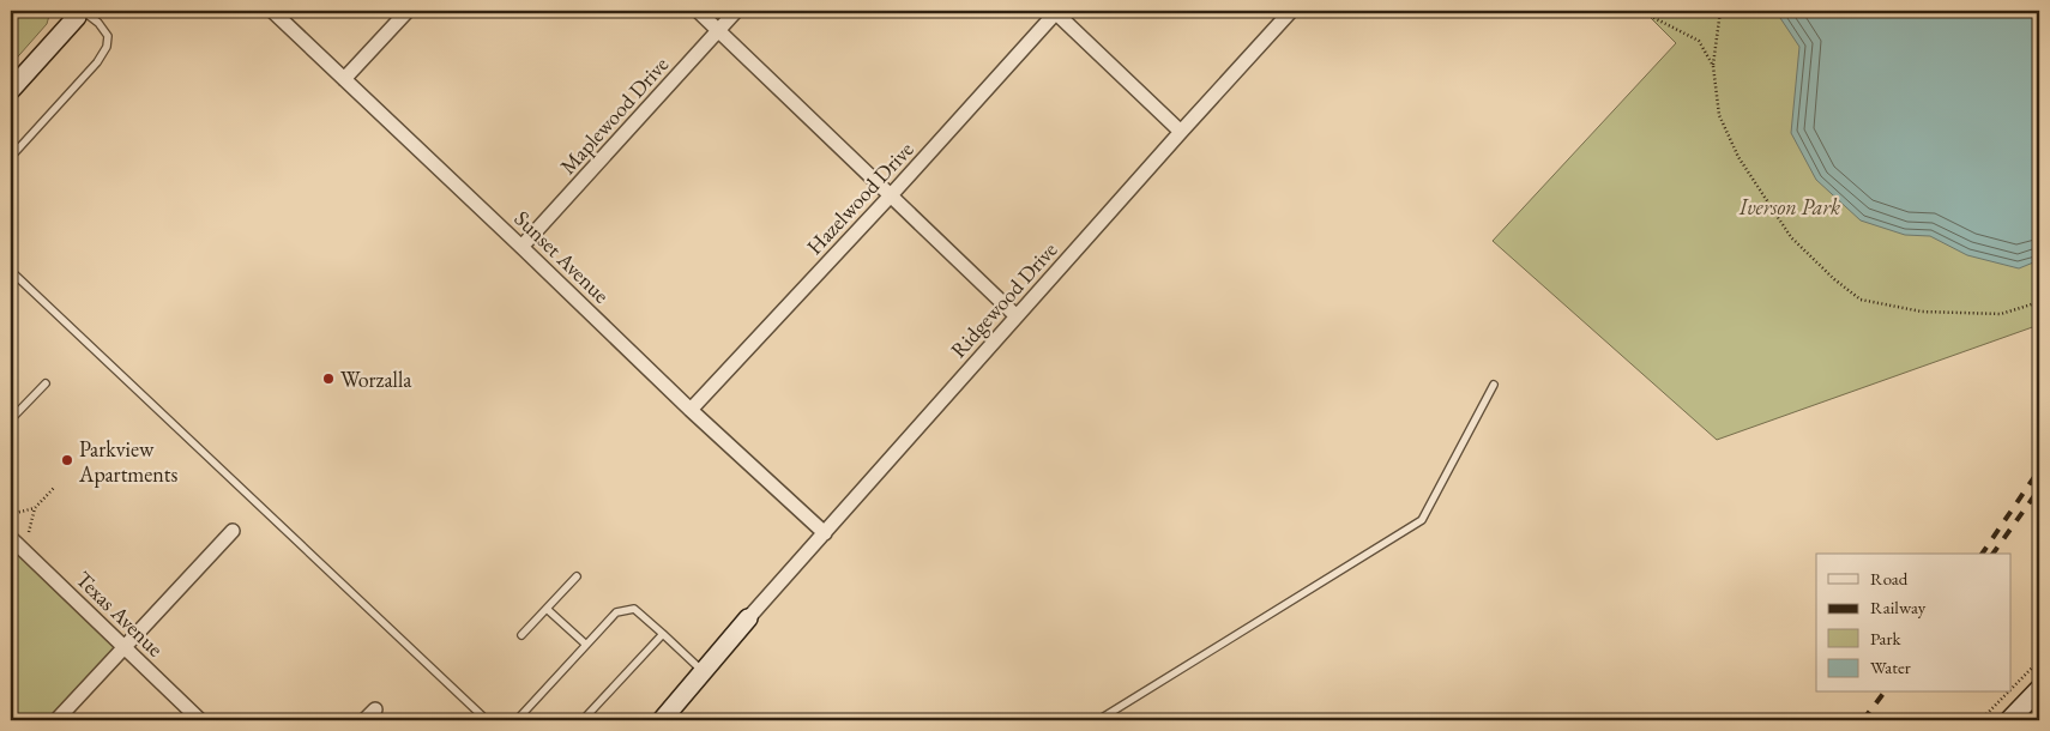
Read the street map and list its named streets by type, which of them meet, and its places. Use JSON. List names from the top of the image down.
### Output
{
  "streets": {
    "street": [
      "Maplewood Drive",
      "Hazelwood Drive",
      "Sunset Avenue",
      "Ridgewood Drive",
      "Texas Avenue"
    ]
  },
  "crossings": [
    ["Maplewood Drive", "Sunset Avenue"],
    ["Hazelwood Drive", "Sunset Avenue"],
    ["Sunset Avenue", "Ridgewood Drive"]
  ],
  "parks": ["Iverson Park"],
  "places": ["Worzalla", "Parkview Apartments"],
  "legend": [
    "Road",
    "Railway",
    "Park",
    "Water"
  ]
}
